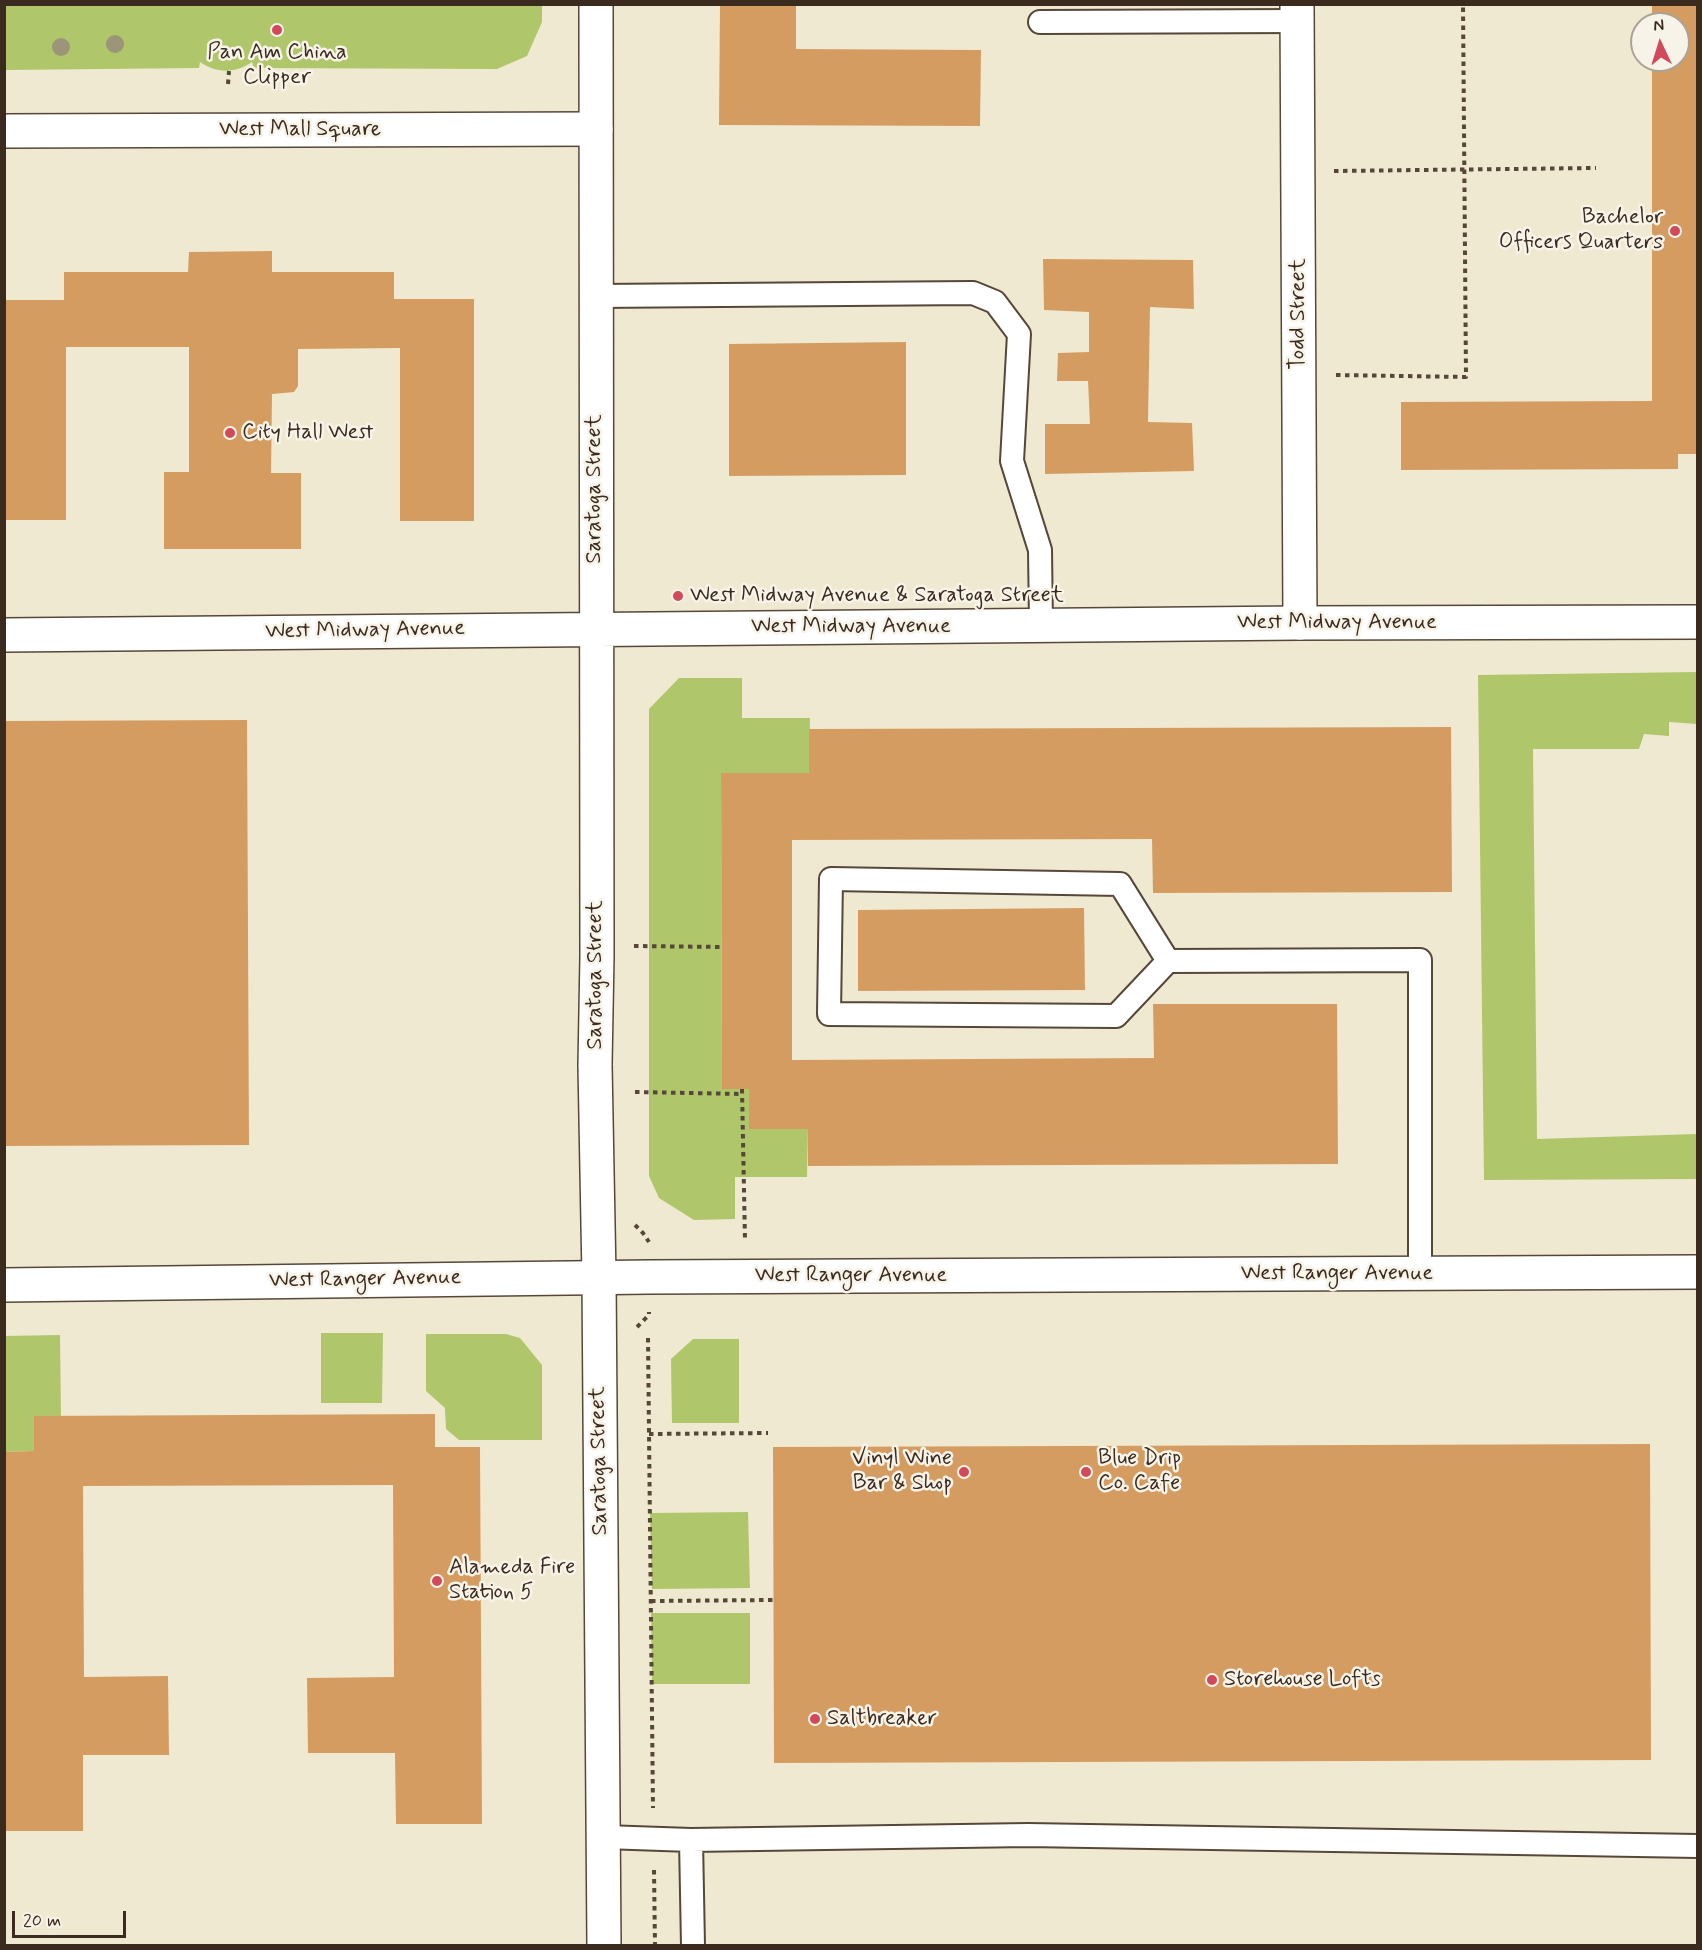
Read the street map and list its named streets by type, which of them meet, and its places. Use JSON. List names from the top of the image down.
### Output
{
  "streets": {
    "street": [
      "West Mall Square",
      "Todd Street",
      "Saratoga Street",
      "West Midway Avenue",
      "West Ranger Avenue"
    ]
  },
  "crossings": [
    ["West Mall Square", "Saratoga Street"],
    ["Todd Street", "West Midway Avenue"],
    ["Saratoga Street", "West Midway Avenue"],
    ["Saratoga Street", "West Ranger Avenue"]
  ],
  "places": [
    "Pan Am China Clipper",
    "Bachelor Officers Quarters",
    "City Hall West",
    "West Midway Avenue & Saratoga Street",
    "Vinyl Wine Bar & Shop",
    "Blue Drip Co. Cafe",
    "Alameda Fire Station 5",
    "Storehouse Lofts",
    "Saltbreaker"
  ],
  "scale_bar": "20 m",
  "north": "top"
}
